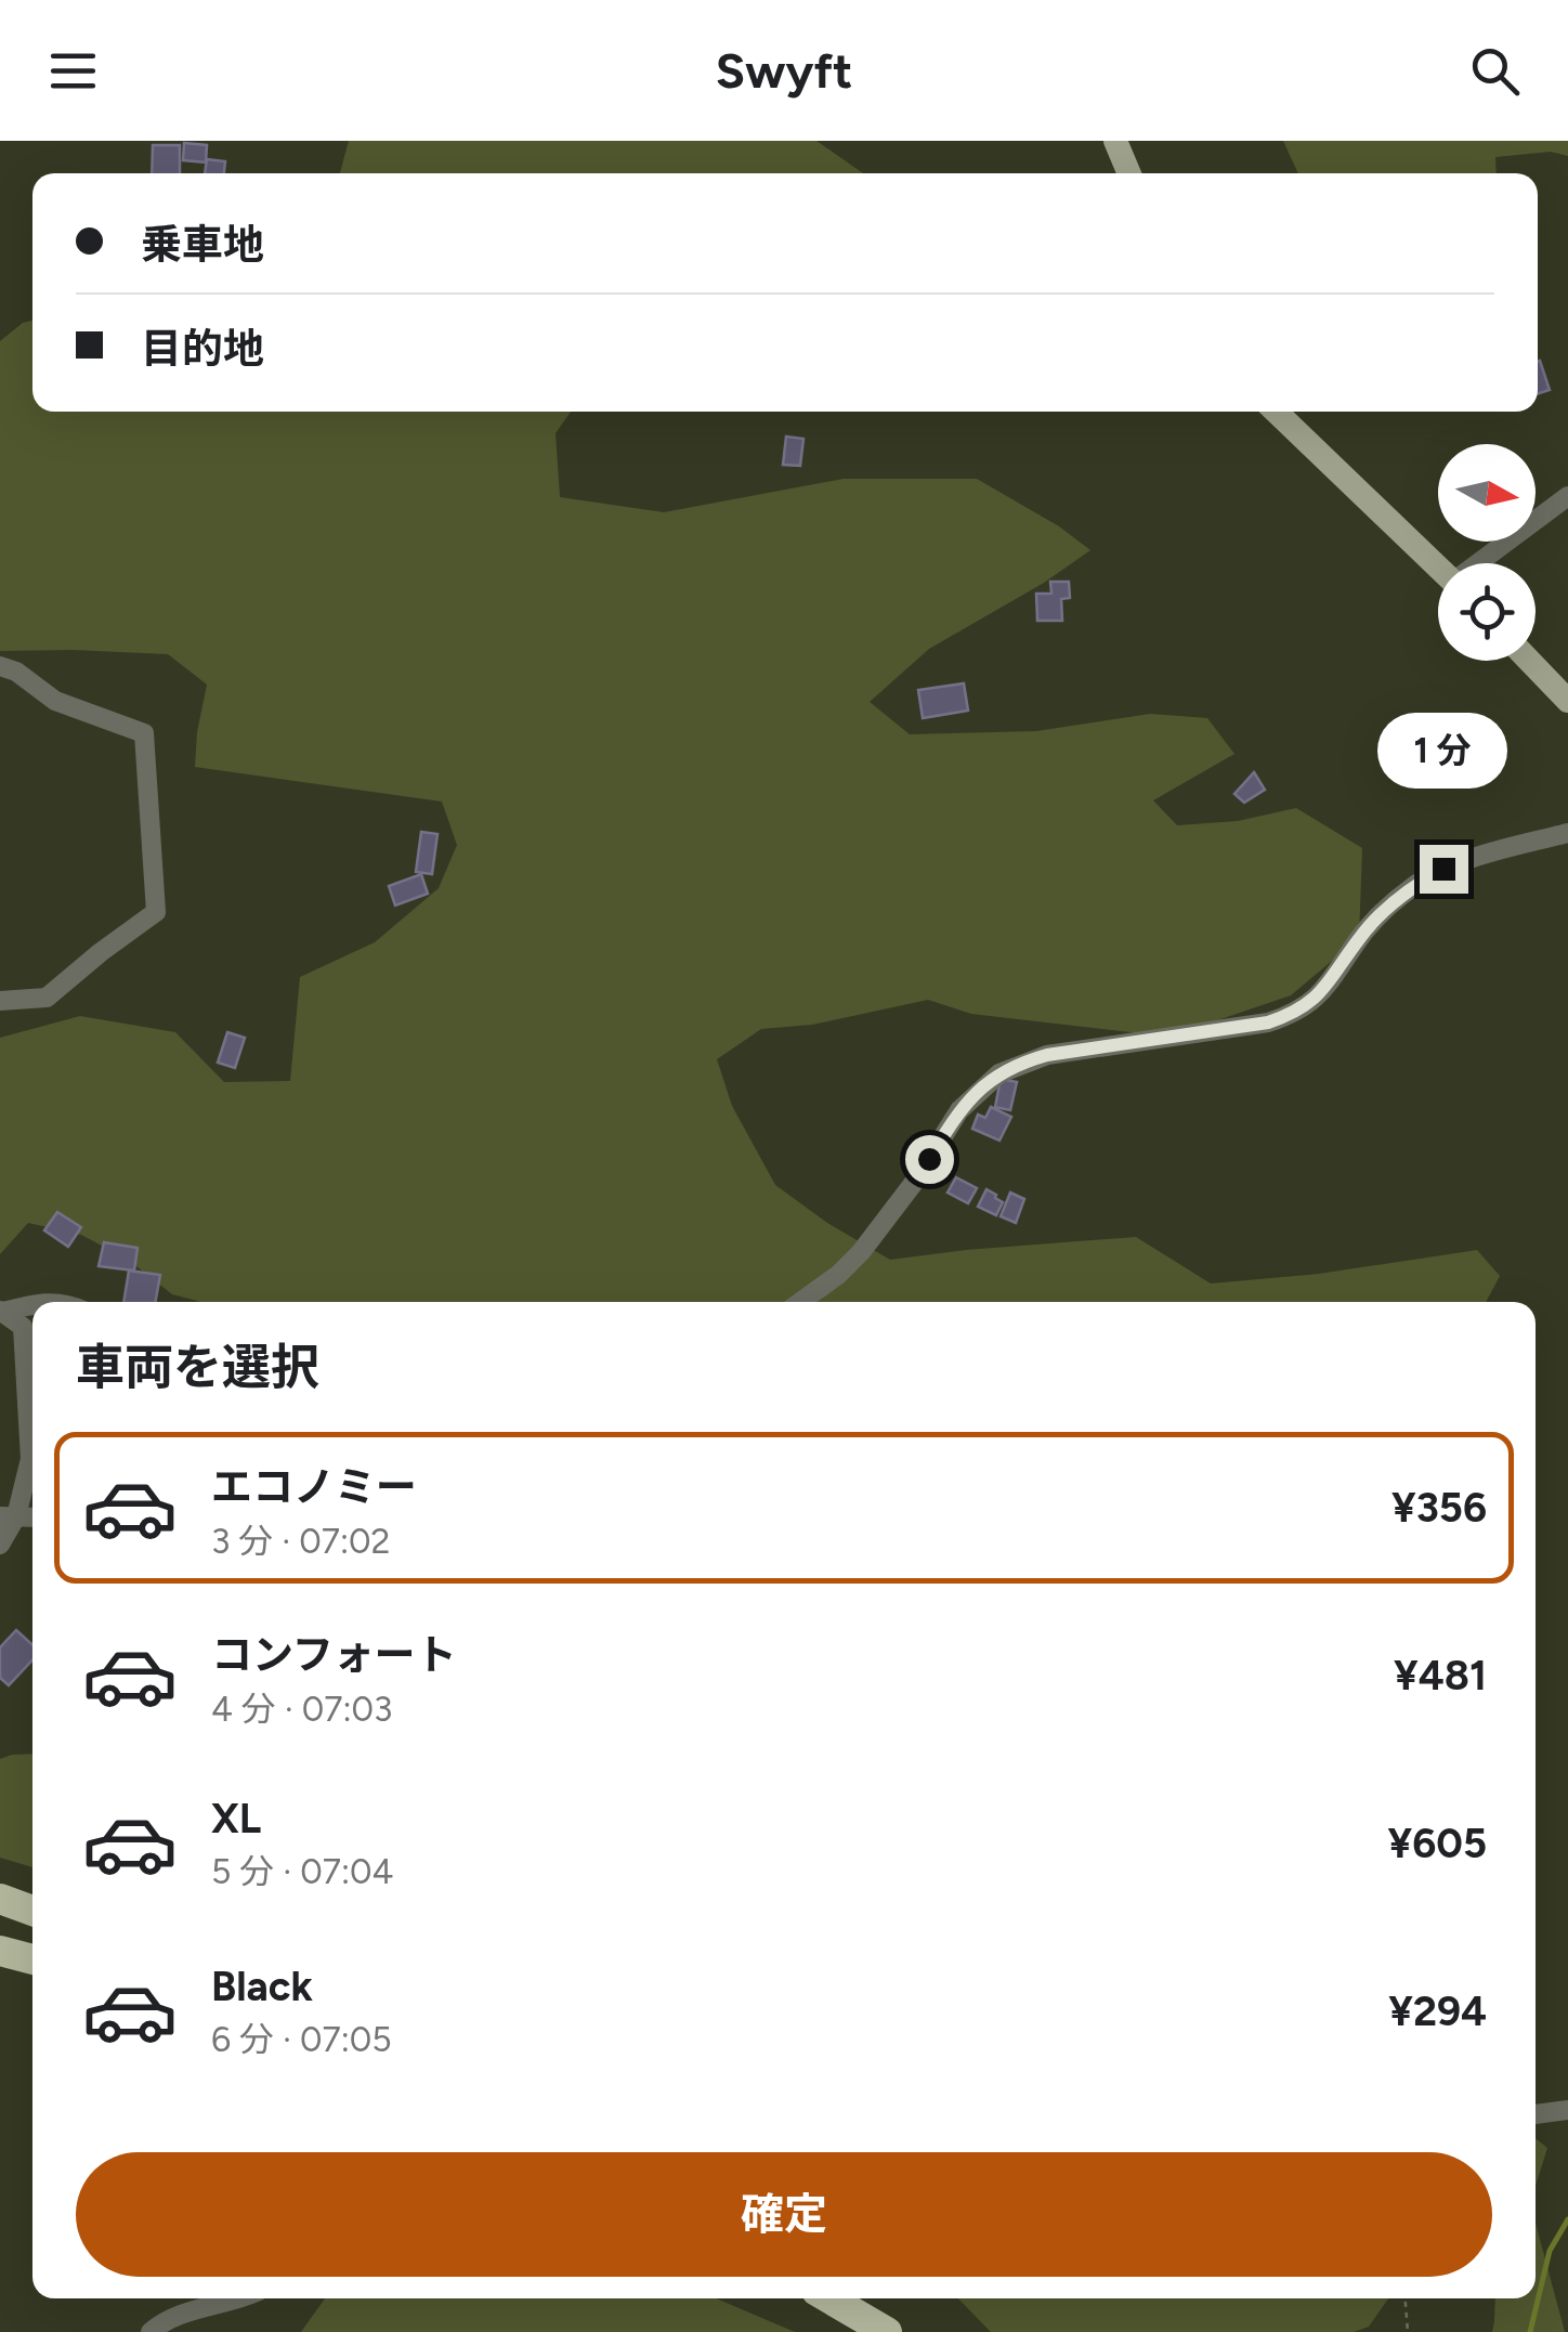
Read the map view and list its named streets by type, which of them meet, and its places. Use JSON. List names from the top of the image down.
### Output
{
  "north": "right",
  "page": {
    "header": "Swyft",
    "banner": ["乗車地", "目的地"],
    "bubble": "1 分",
    "heading": "車両を選択",
    "list": [
      {
        "name": "エコノミー",
        "note": "3 分 · 07:02",
        "value": "¥356"
      },
      {
        "name": "コンフォート",
        "note": "4 分 · 07:03",
        "value": "¥481"
      },
      {
        "name": "XL",
        "note": "5 分 · 07:04",
        "value": "¥605"
      },
      {
        "name": "Black",
        "note": "6 分 · 07:05",
        "value": "¥294"
      }
    ],
    "buttons": "確定"
  }
}
